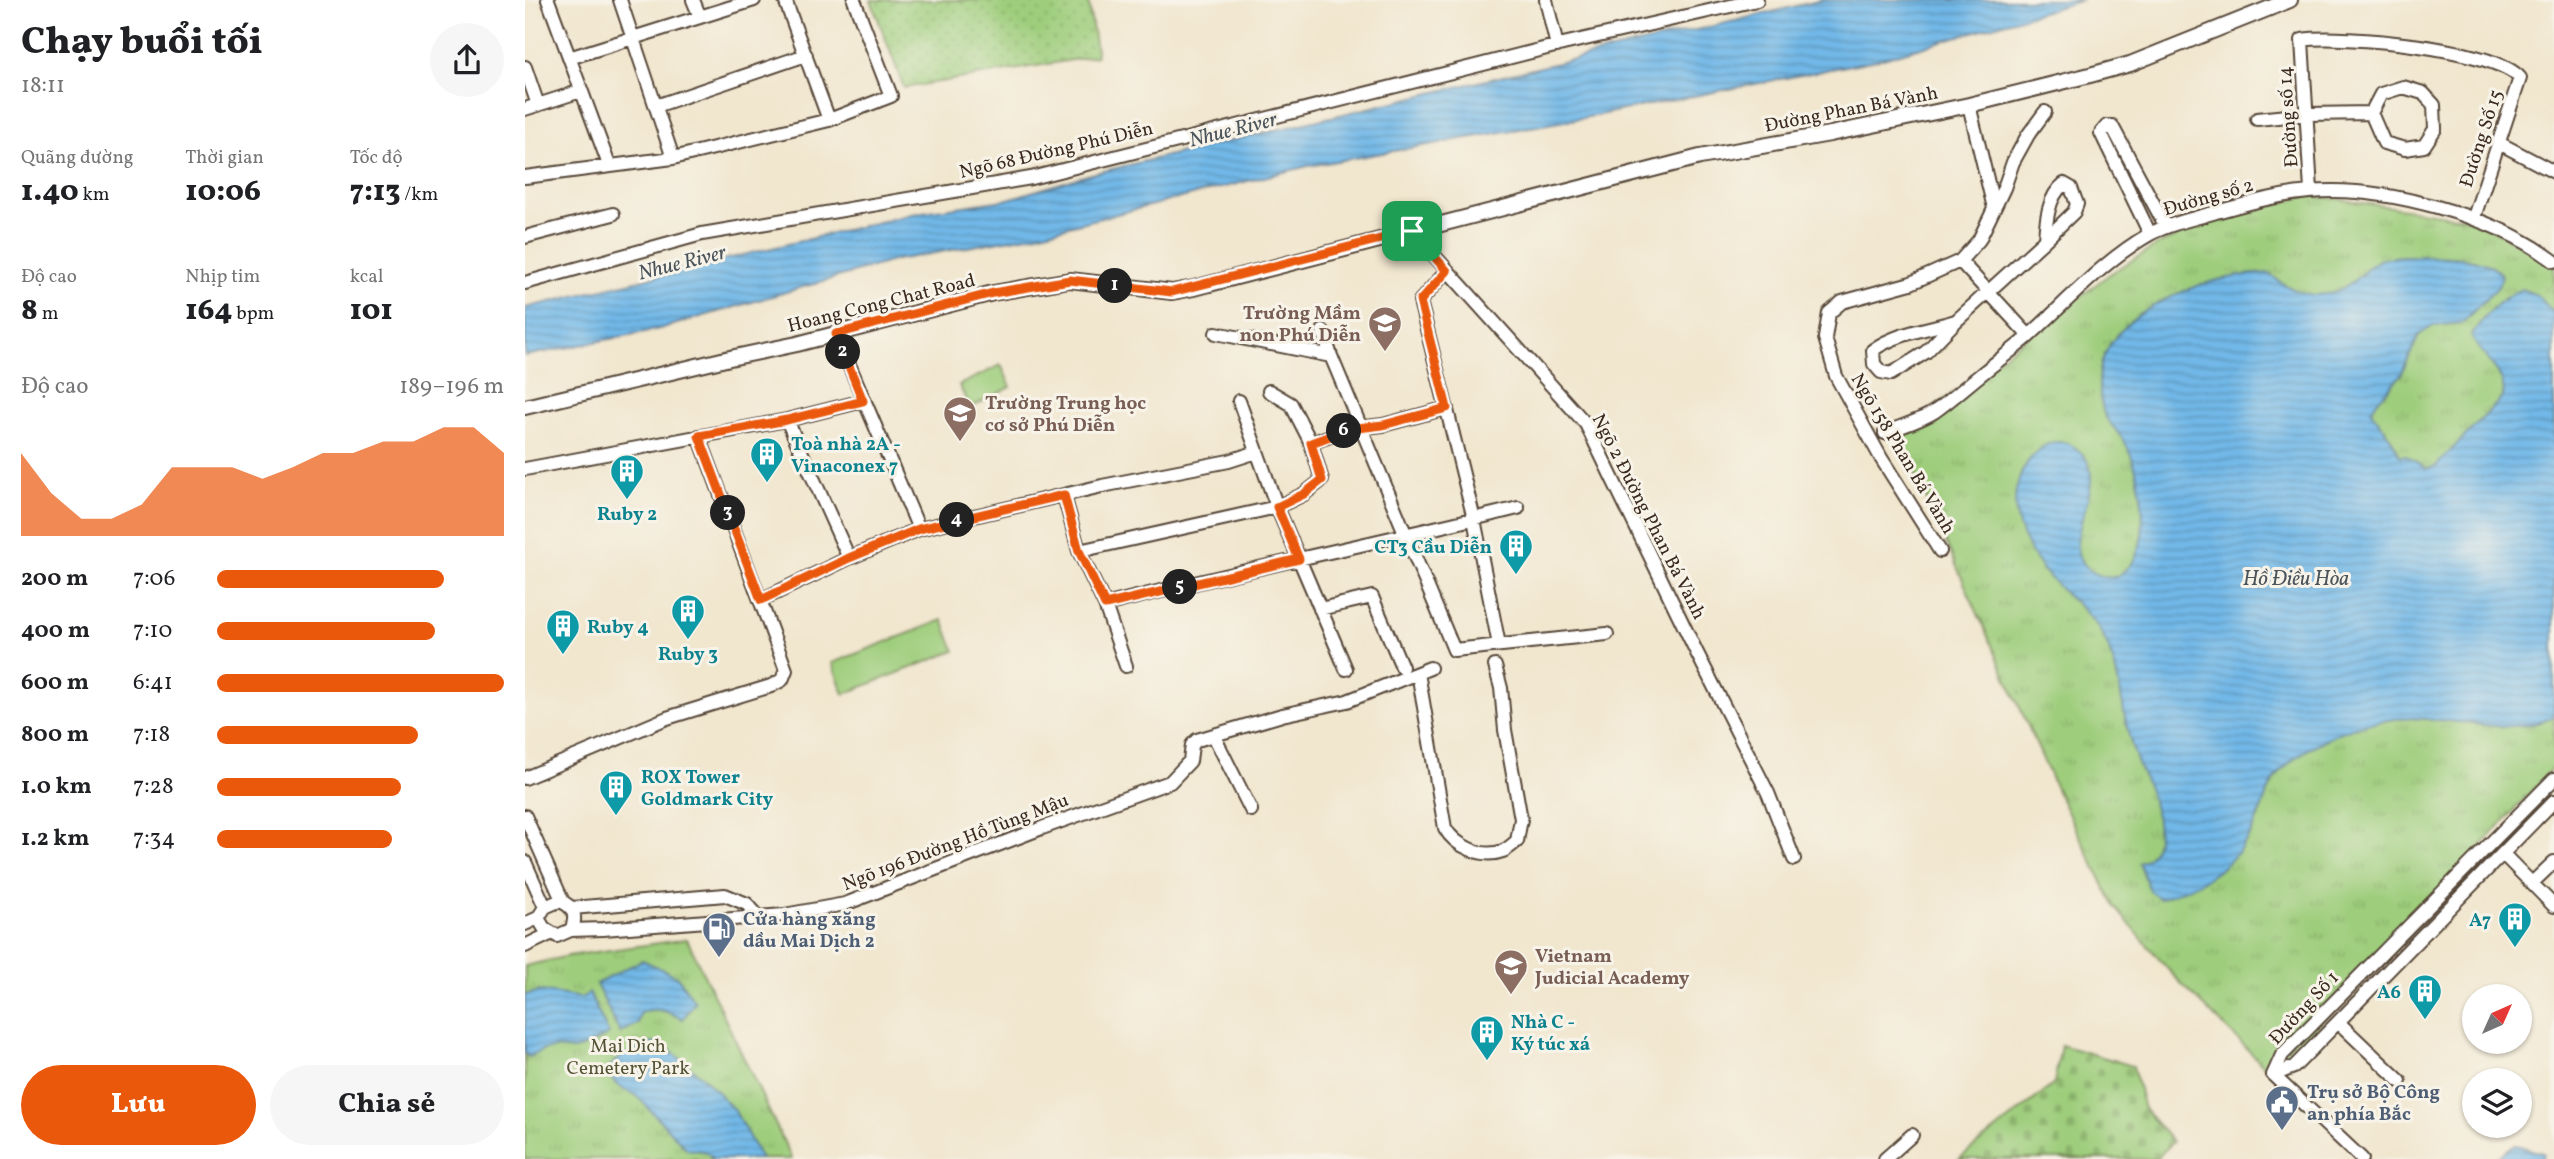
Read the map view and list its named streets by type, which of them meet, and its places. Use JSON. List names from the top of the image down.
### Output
{
  "streets": {
    "street": [
      "Đường Phan Bá Vành",
      "Đường số 14",
      "Đường Số 15",
      "Ngõ 68 Đường Phú Diễn",
      "Đường số 2",
      "Hoang Cong Chat Road",
      "Ngõ 158 Phan Bá Vành",
      "Ngõ 2 Đường Phan Bá Vành",
      "Ngõ 196 Đường Hồ Tùng Mậu",
      "Đường Số 1"
    ]
  },
  "crossings": [
    ["Đường Phan Bá Vành", "Hoang Cong Chat Road"],
    ["Đường Phan Bá Vành", "Ngõ 2 Đường Phan Bá Vành"],
    ["Đường số 14", "Đường Số 15"],
    ["Đường số 14", "Đường số 2"],
    ["Đường Số 15", "Đường số 2"],
    ["Hoang Cong Chat Road", "Ngõ 2 Đường Phan Bá Vành"]
  ],
  "water": ["Nhue River", "Hồ Điều Hòa"],
  "parks": ["Mai Dich Cemetery Park"],
  "places": {
    "school or university": ["Trường Mầm non Phú Diễn", "Trường Trung học cơ sở Phú Diễn", "Vietnam Judicial Academy"],
    "building": [
      "Toà nhà 2A - Vinaconex 7",
      "Ruby 2",
      "CT3 Cầu Diễn",
      "Ruby 3",
      "Ruby 4",
      "ROX Tower Goldmark City",
      "A7",
      "A6",
      "Nhà C - Ký túc xá"
    ],
    "fuel station": ["Cửa hàng xăng dầu Mai Dịch 2"],
    "public building": ["Trụ sở Bộ Công an phía Bắc"]
  },
  "north": "top right",
  "page": {
    "heading": ["Chạy buổi tối", "18:11"],
    "stats": [
      ["Quãng đường", "1.40 km"],
      ["Thời gian", "10:06"],
      ["Tốc độ", "7:13 /km"],
      ["Độ cao", "8 m"],
      ["Nhịp tim", "164 bpm"],
      ["kcal", "101"]
    ],
    "pins": [
      "1",
      "2",
      "6",
      "3",
      "4",
      "5"
    ],
    "chart": ["Độ cao", "189–196 m"],
    "list": [
      {
        "name": "200 m",
        "note": "7:06"
      },
      {
        "name": "400 m",
        "note": "7:10"
      },
      {
        "name": "600 m",
        "note": "6:41"
      },
      {
        "name": "800 m",
        "note": "7:18"
      },
      {
        "name": "1.0 km",
        "note": "7:28"
      },
      {
        "name": "1.2 km",
        "note": "7:34"
      }
    ],
    "buttons": ["Lưu", "Chia sẻ"]
  }
}
